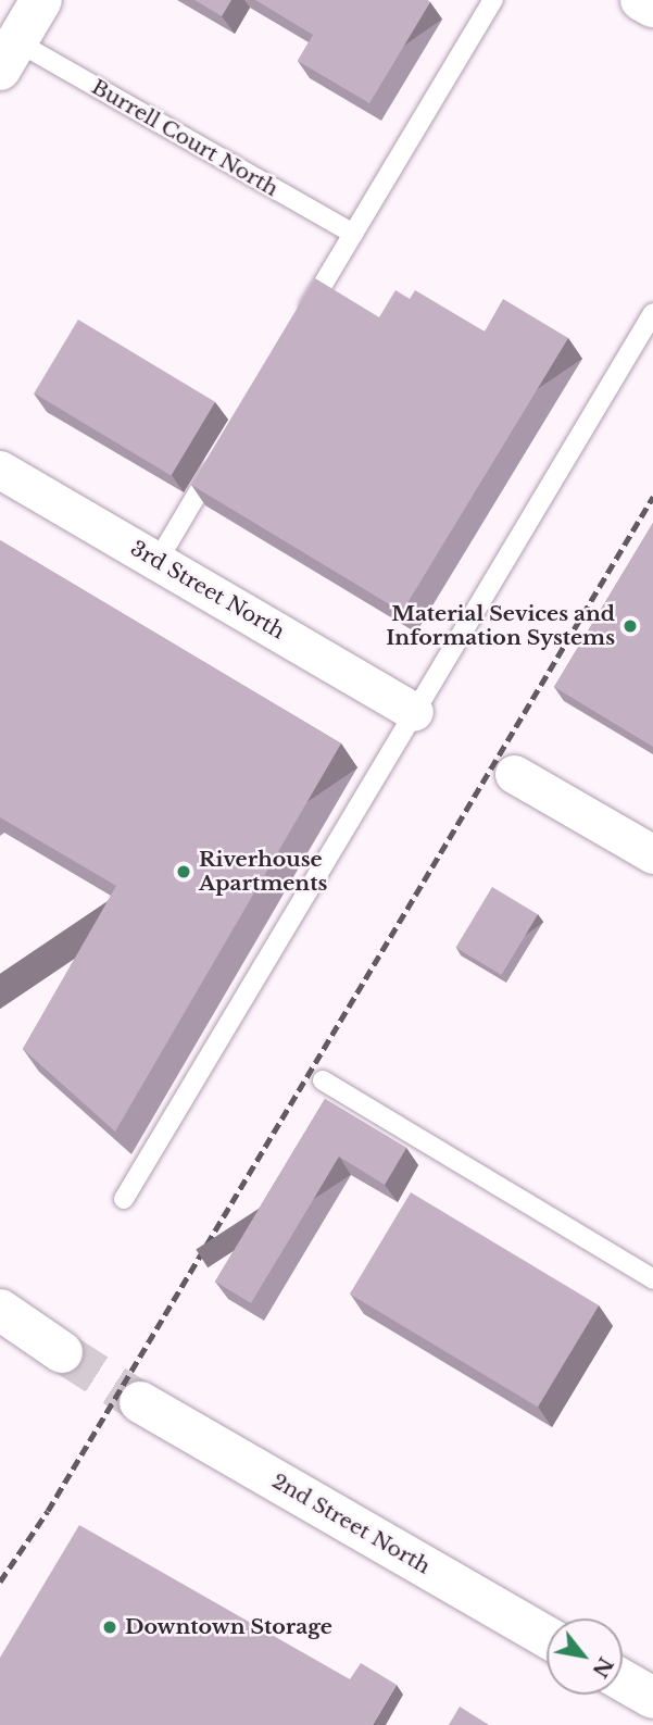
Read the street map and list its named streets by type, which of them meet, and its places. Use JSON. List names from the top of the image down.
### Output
{
  "streets": {
    "street": ["3rd Street North", "2nd Street North"],
    "lane": ["Burrell Court North"]
  },
  "places": ["Material Sevices and Information Systems", "Riverhouse Apartments", "Downtown Storage"],
  "north": "bottom right"
}
